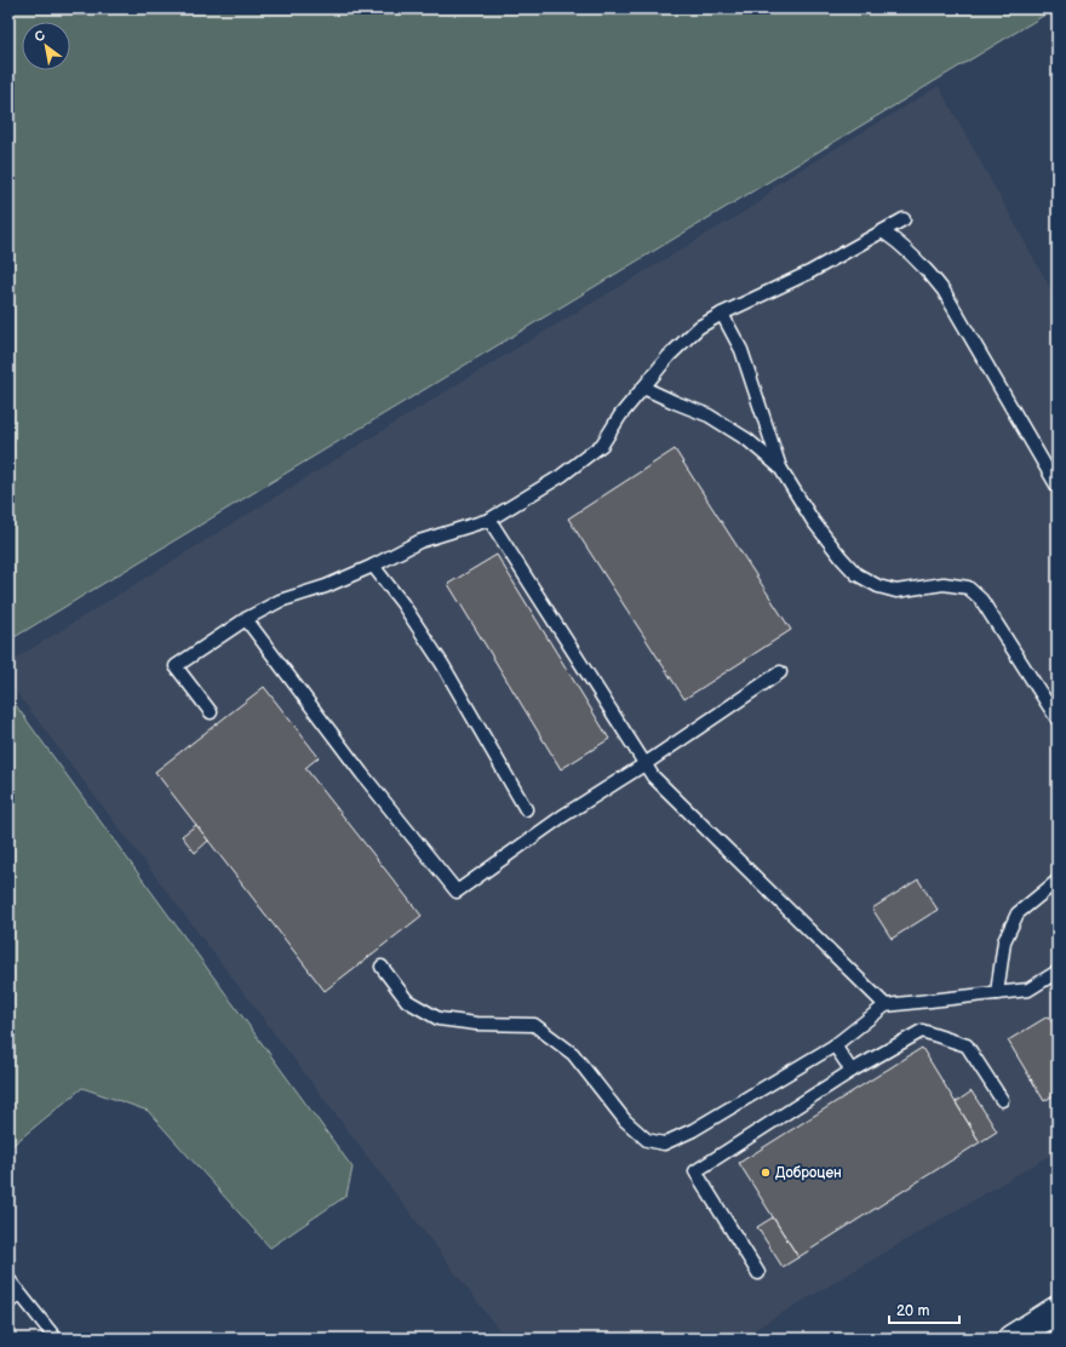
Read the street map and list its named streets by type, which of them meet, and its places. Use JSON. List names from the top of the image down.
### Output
{
  "places": ["Доброцен"],
  "scale_bar": "20 m",
  "north": "top left"
}
